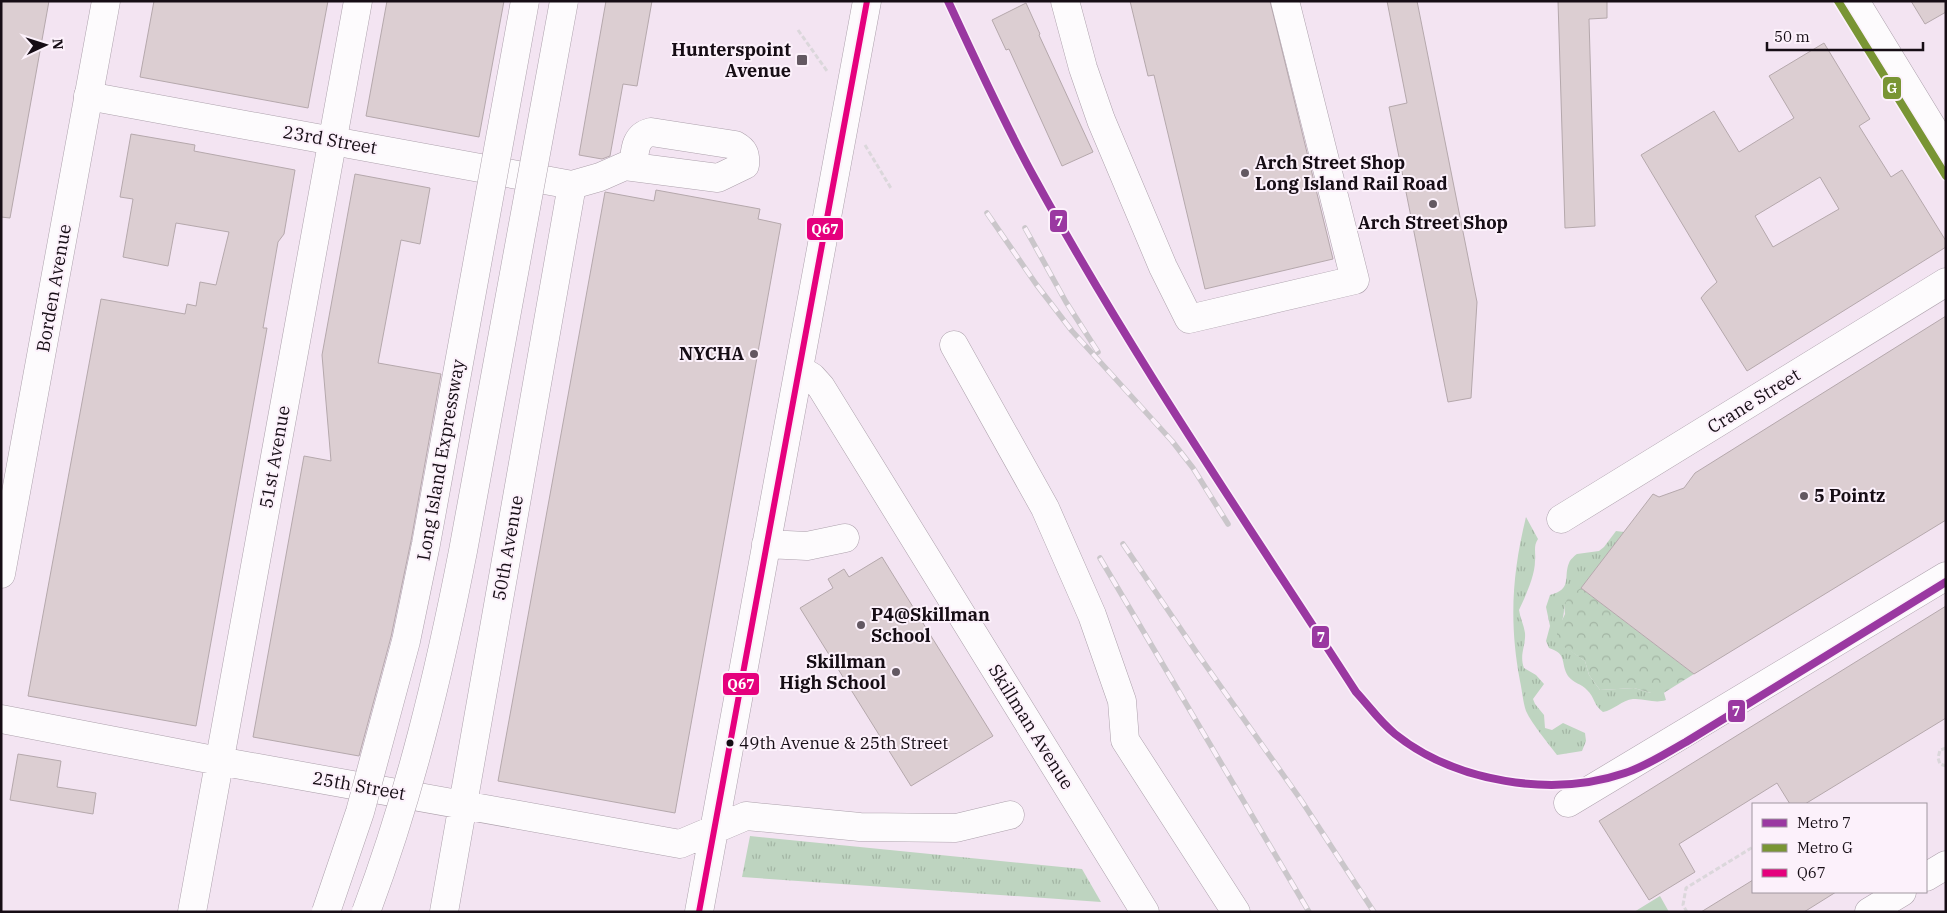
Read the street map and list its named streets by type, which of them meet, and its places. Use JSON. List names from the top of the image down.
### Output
{
  "streets": {
    "main road": [
      "23rd Street",
      "Borden Avenue",
      "Crane Street",
      "51st Avenue",
      "Long Island Expressway",
      "50th Avenue",
      "Skillman Avenue",
      "25th Street"
    ]
  },
  "crossings": [
    ["23rd Street", "Borden Avenue"],
    ["23rd Street", "51st Avenue"],
    ["23rd Street", "50th Avenue"],
    ["51st Avenue", "25th Street"],
    ["50th Avenue", "25th Street"]
  ],
  "places": {
    "transit": ["Hunterspoint Avenue"],
    "other": [
      "Arch Street Shop Long Island Rail Road",
      "Arch Street Shop",
      "NYCHA",
      "5 Pointz",
      "P4@Skillman School",
      "Skillman High School",
      "49th Avenue & 25th Street"
    ]
  },
  "lines": ["metro line 7", "metro line G", "transit line Q67"],
  "legend": ["Metro 7", "Metro G", "Q67"],
  "scale_bar": "50 m",
  "north": "right"
}
